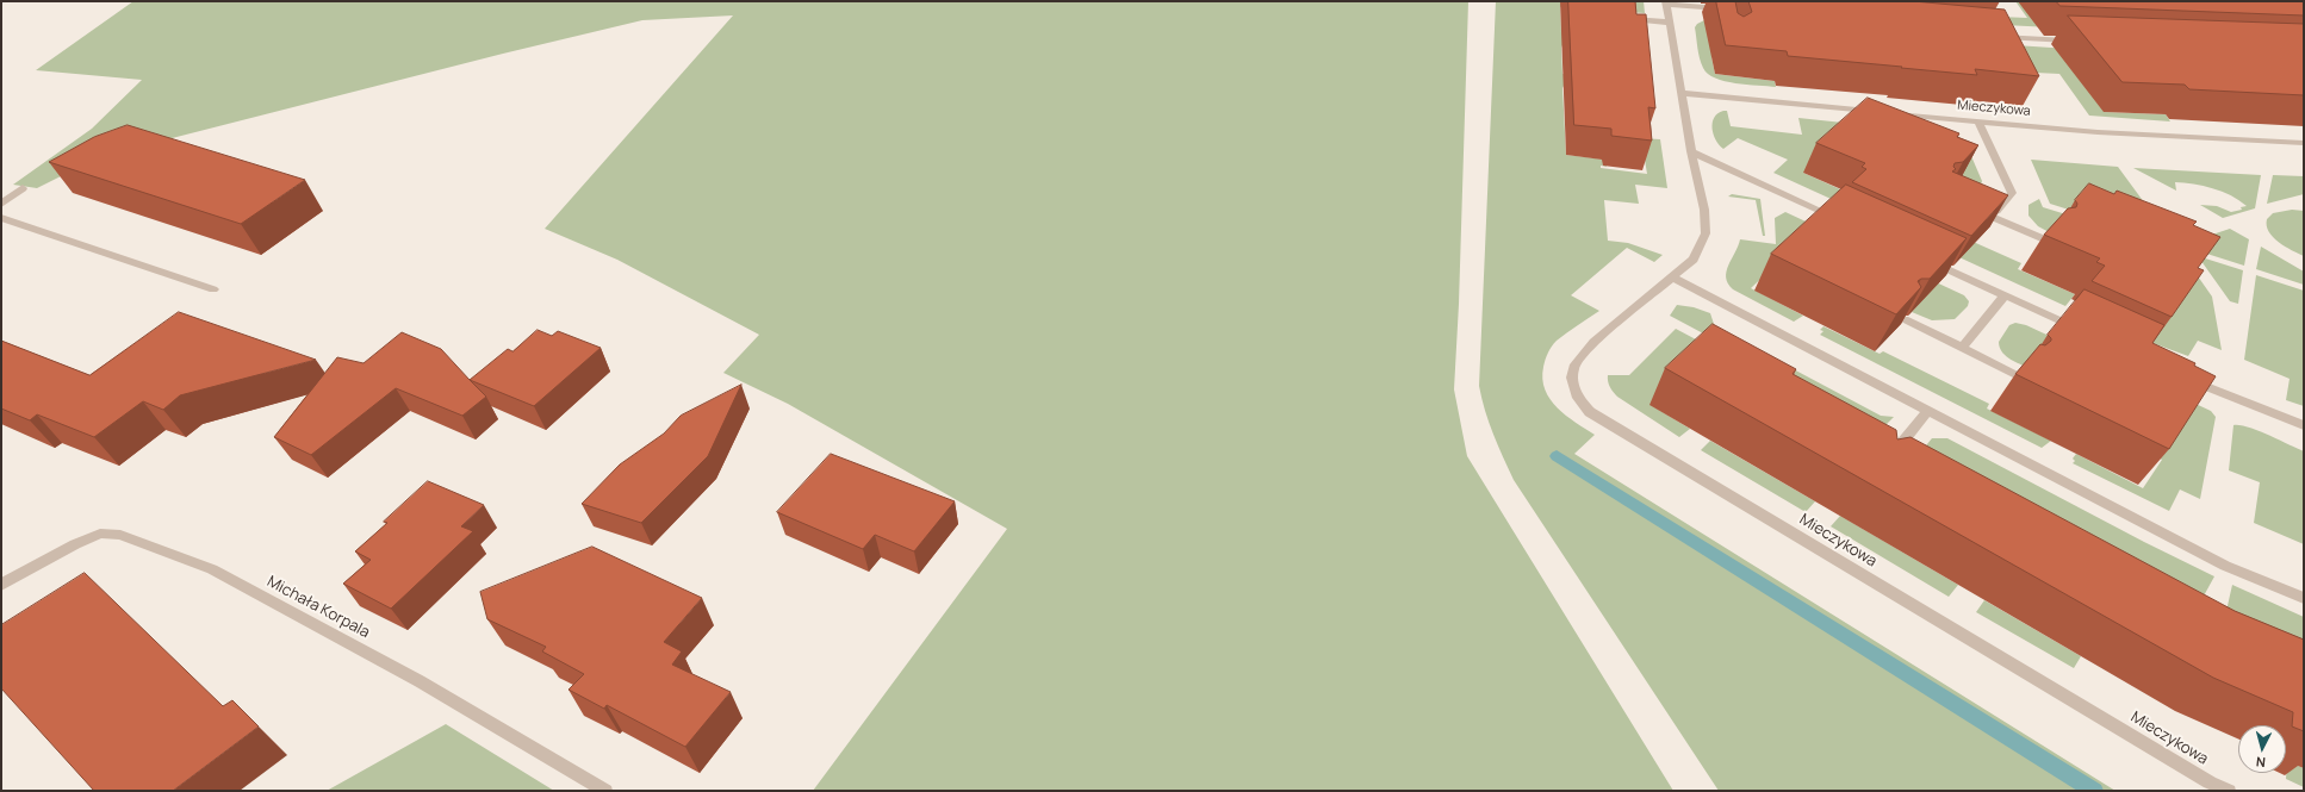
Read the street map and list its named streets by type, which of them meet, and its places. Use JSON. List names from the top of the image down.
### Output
{
  "streets": {
    "street": ["Mieczykowa", "Michała Korpala"]
  },
  "north": "bottom"
}
